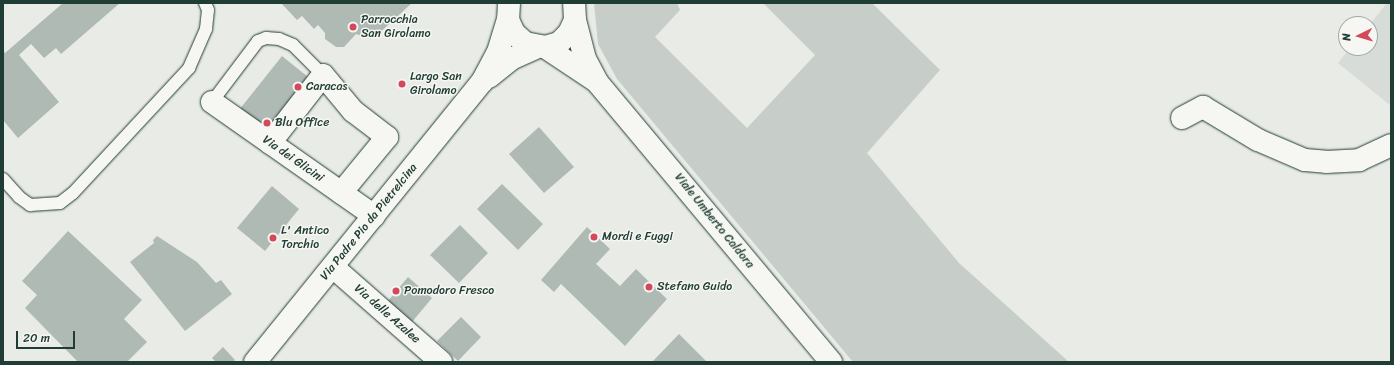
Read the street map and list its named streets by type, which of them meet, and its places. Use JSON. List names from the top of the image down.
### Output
{
  "streets": {
    "street": [
      "Via dei Glicini",
      "Viale Umberto Caldora",
      "Via Padre Pio da Pietrelcina",
      "Via delle Azalee"
    ]
  },
  "crossings": [
    ["Via dei Glicini", "Via Padre Pio da Pietrelcina"],
    ["Viale Umberto Caldora", "Via Padre Pio da Pietrelcina"],
    ["Via Padre Pio da Pietrelcina", "Via delle Azalee"]
  ],
  "places": [
    "Parrocchia San Girolamo",
    "Largo San Girolamo",
    "Caracas",
    "Blu Office",
    "Mordi e Fuggi",
    "L' Antico Torchio",
    "Stefano Guido",
    "Pomodoro Fresco"
  ],
  "scale_bar": "20 m",
  "north": "left"
}
